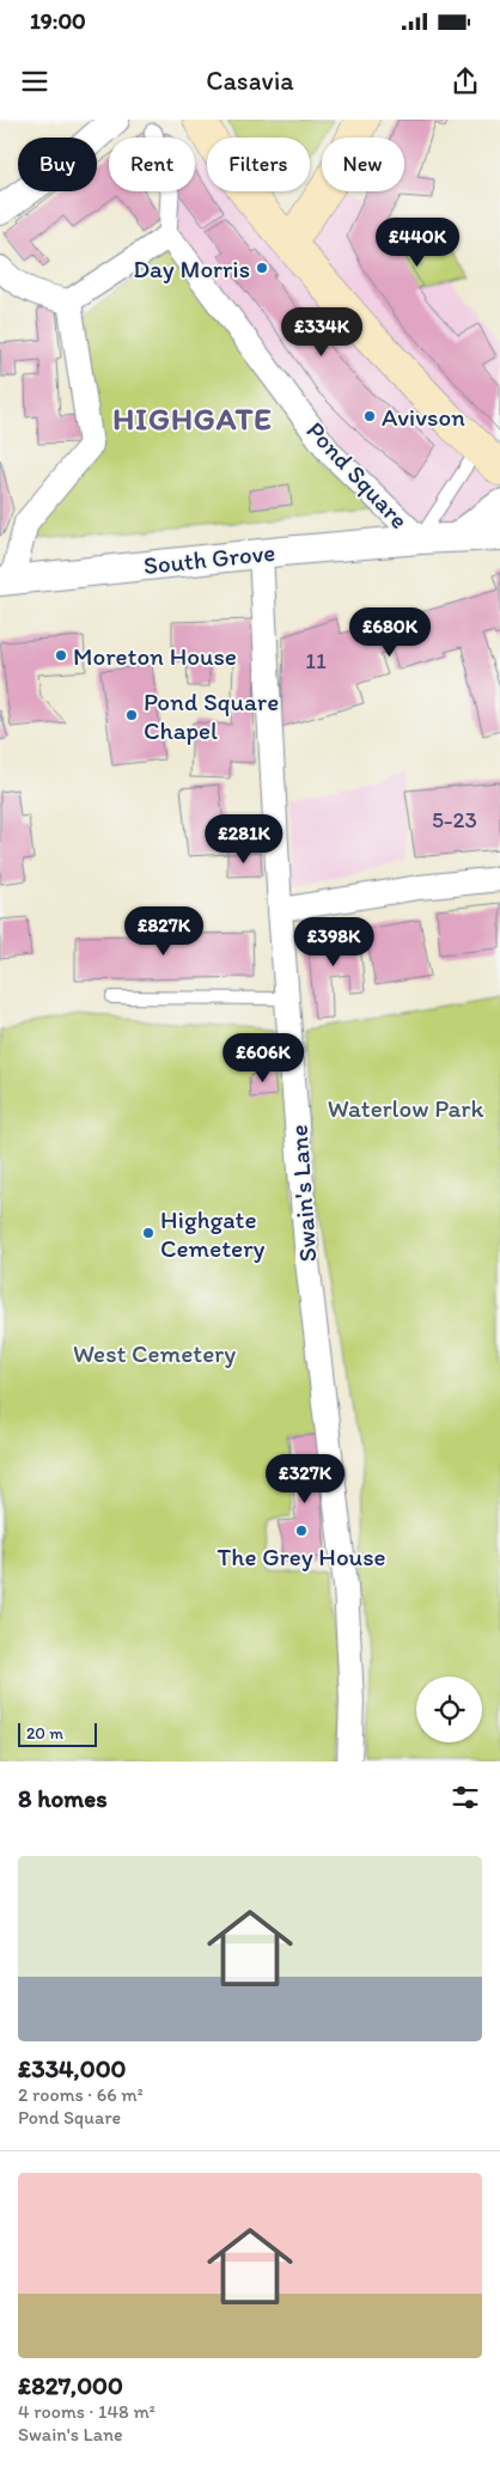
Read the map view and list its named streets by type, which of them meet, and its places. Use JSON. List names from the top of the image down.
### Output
{
  "streets": {
    "street": ["Pond Square", "South Grove", "Swain's Lane"]
  },
  "crossings": [
    ["Pond Square", "South Grove"],
    ["South Grove", "Swain's Lane"]
  ],
  "districts": ["HIGHGATE"],
  "parks": ["Waterlow Park", "West Cemetery"],
  "places": [
    "Day Morris",
    "Avivson",
    "Moreton House",
    "Pond Square Chapel",
    "Highgate Cemetery",
    "The Grey House"
  ],
  "house_numbers": ["11", "5-23"],
  "scale_bar": "20 m",
  "page": {
    "status": "19:00",
    "header": "Casavia",
    "chip": [
      "Buy",
      "Rent",
      "Filters",
      "New"
    ],
    "price": [
      "£440K",
      "£334K",
      "£680K",
      "£281K",
      "£827K",
      "£398K",
      "£606K",
      "£327K"
    ],
    "scale": "20 m",
    "heading": "8 homes",
    "list": [
      {
        "name": "£334,000",
        "note": "2 rooms · 66 m² · Pond Square"
      },
      {
        "name": "£827,000",
        "note": "4 rooms · 148 m² · Swain's Lane"
      }
    ]
  }
}
